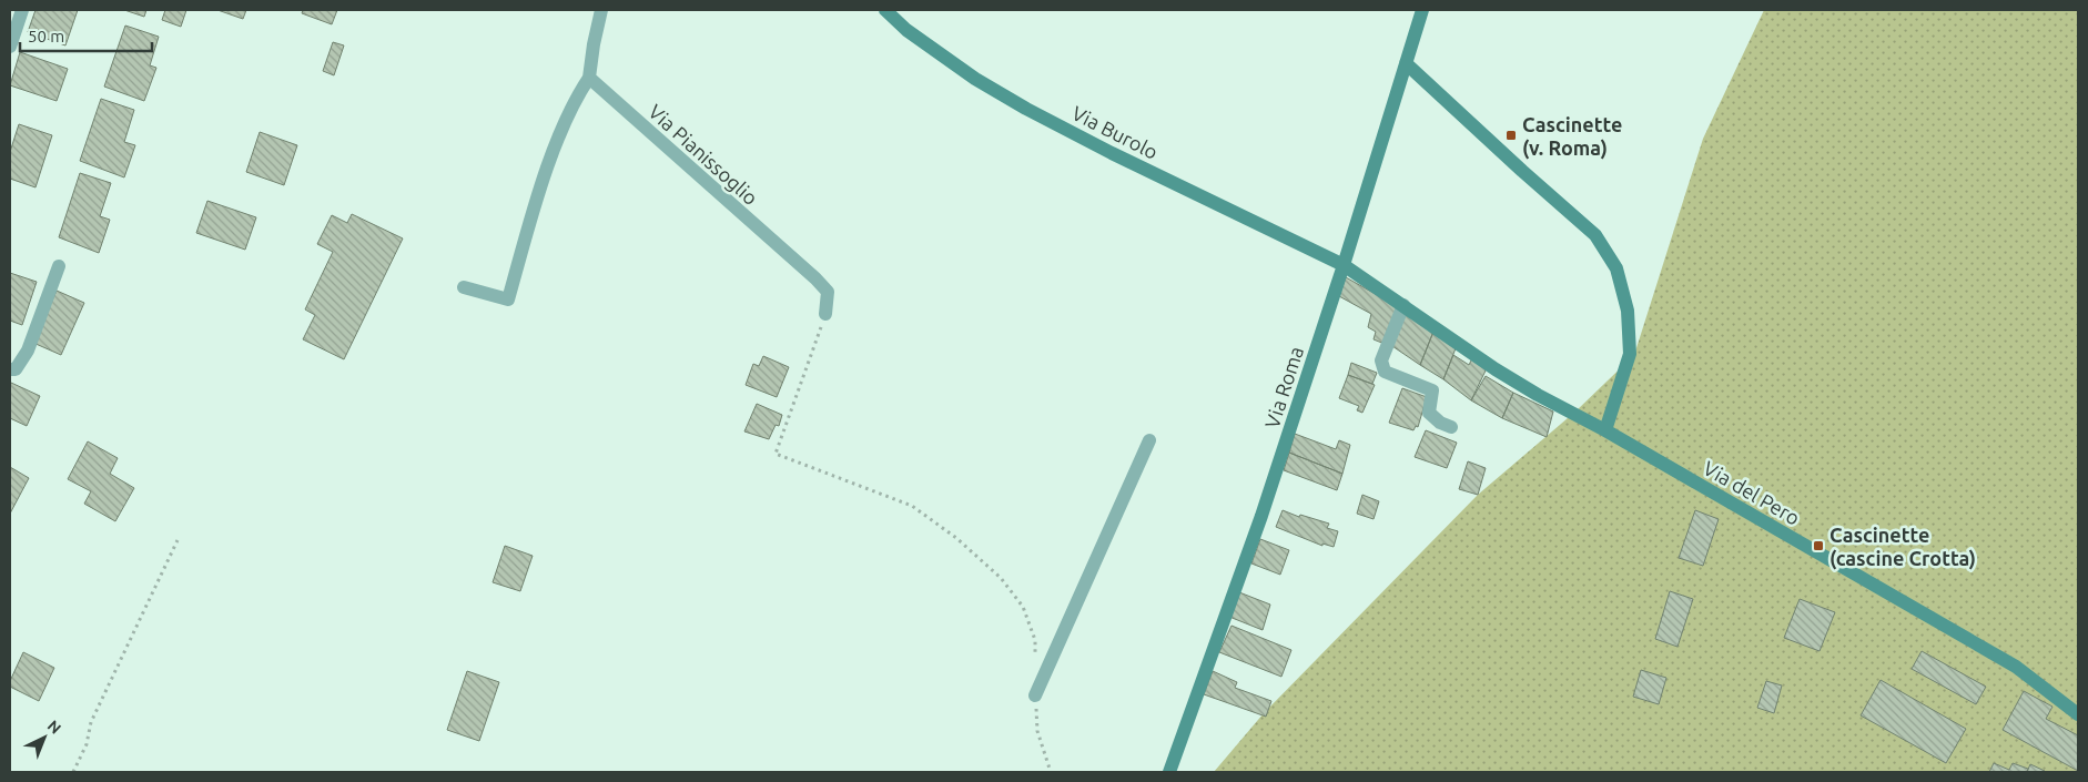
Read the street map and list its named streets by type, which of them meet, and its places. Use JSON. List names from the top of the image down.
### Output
{
  "streets": {
    "street": [
      "Via Burolo",
      "Via Pianissoglio",
      "Via Roma",
      "Via del Pero"
    ]
  },
  "crossings": [
    ["Via Burolo", "Via Roma"],
    ["Via Burolo", "Via del Pero"],
    ["Via Roma", "Via del Pero"]
  ],
  "places": {
    "transit": ["Cascinette (v. Roma)", "Cascinette (cascine Crotta)"]
  },
  "scale_bar": "50 m",
  "north": "top right"
}
